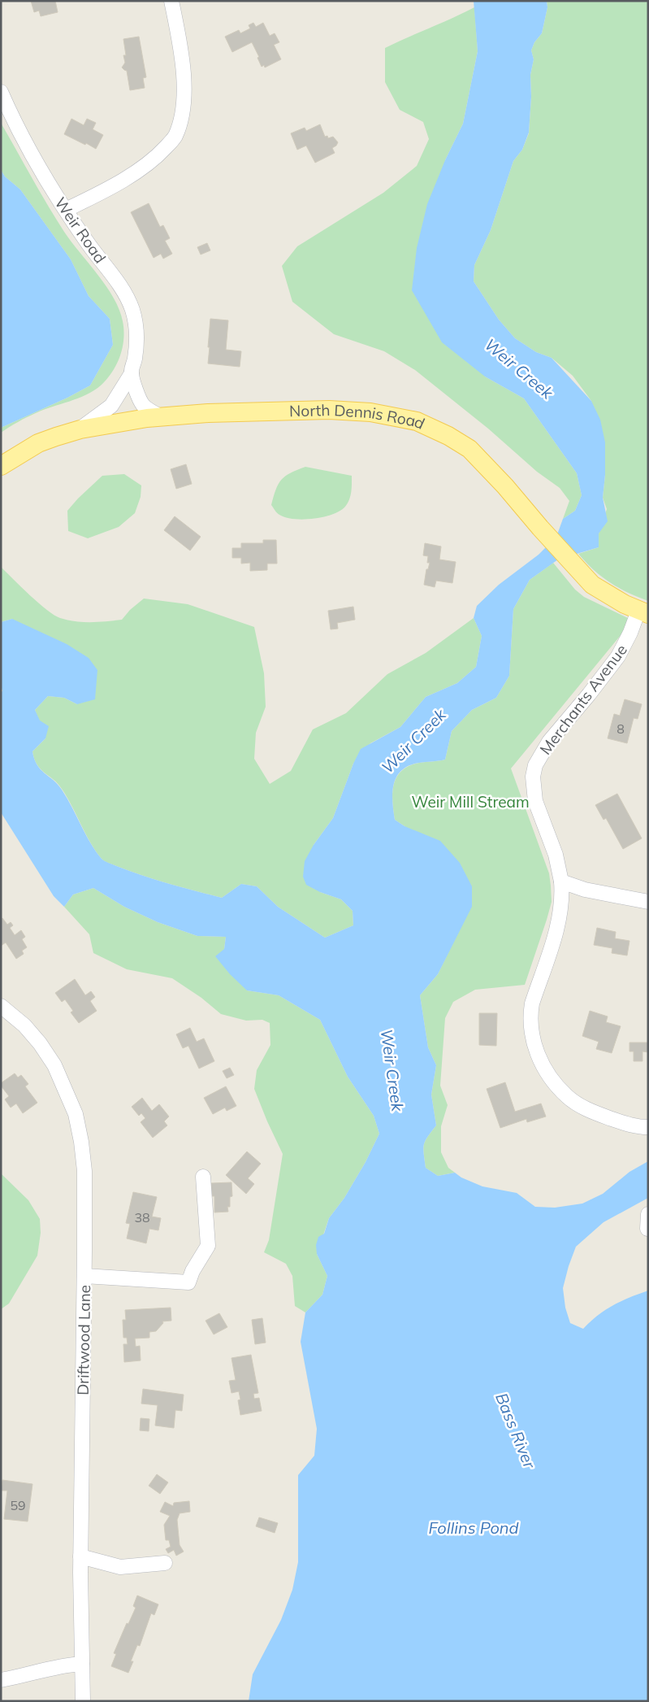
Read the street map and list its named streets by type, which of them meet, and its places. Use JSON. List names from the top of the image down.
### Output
{
  "streets": {
    "main road": ["North Dennis Road"],
    "street": ["Weir Road", "Merchants Avenue", "Driftwood Lane"]
  },
  "crossings": [
    ["Weir Road", "North Dennis Road"],
    ["North Dennis Road", "Merchants Avenue"]
  ],
  "water": ["Weir Creek", "Bass River", "Follins Pond"],
  "parks": ["Weir Mill Stream"],
  "house_numbers": ["8", "38", "59"]
}
